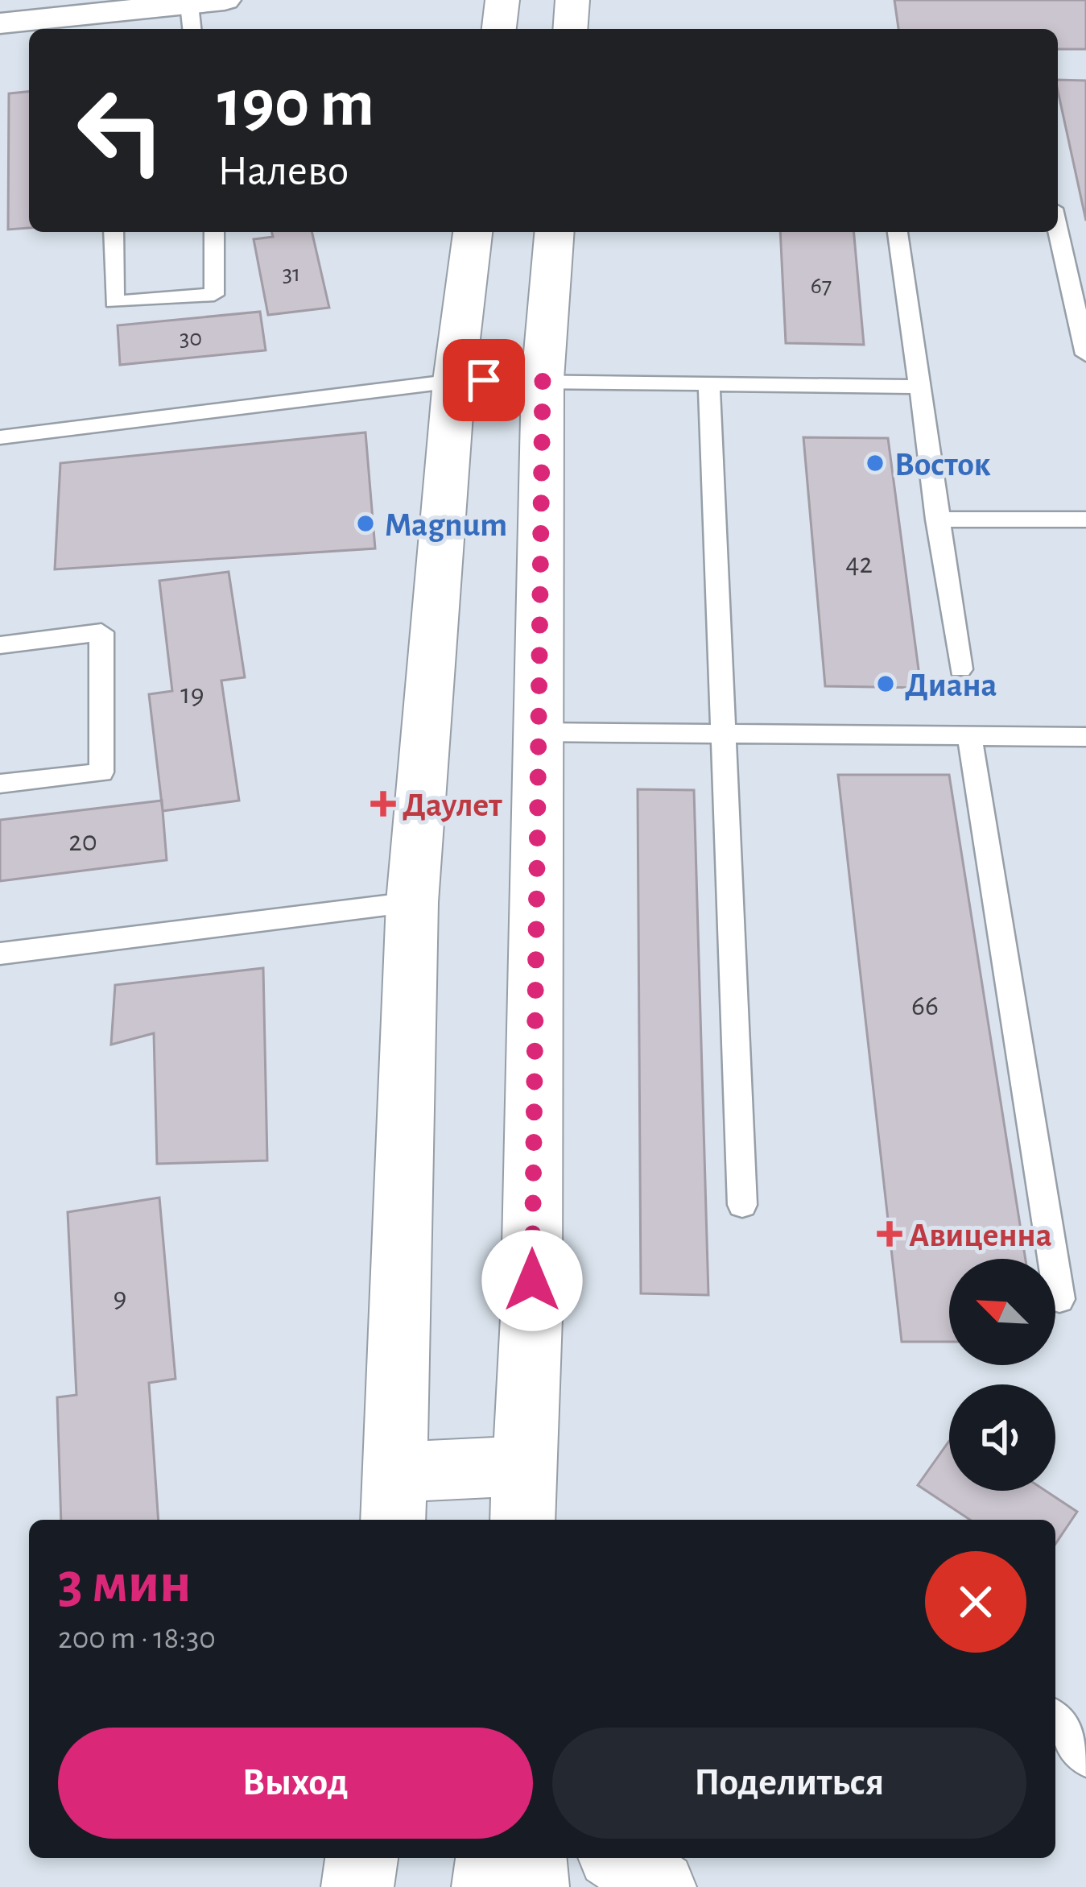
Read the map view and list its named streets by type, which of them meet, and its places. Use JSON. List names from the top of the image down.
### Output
{
  "places": {
    "other": ["Восток", "Magnum", "Диана"],
    "health": ["Даулет", "Авиценна"]
  },
  "house_numbers": [
    "31",
    "67",
    "30",
    "42",
    "19",
    "20",
    "66",
    "9"
  ],
  "north": "top left",
  "page": {
    "turn": ["190 m", "Налево"],
    "heading": ["3 мин", "200 m · 18:30"],
    "buttons": ["Выход", "Поделиться"]
  }
}
